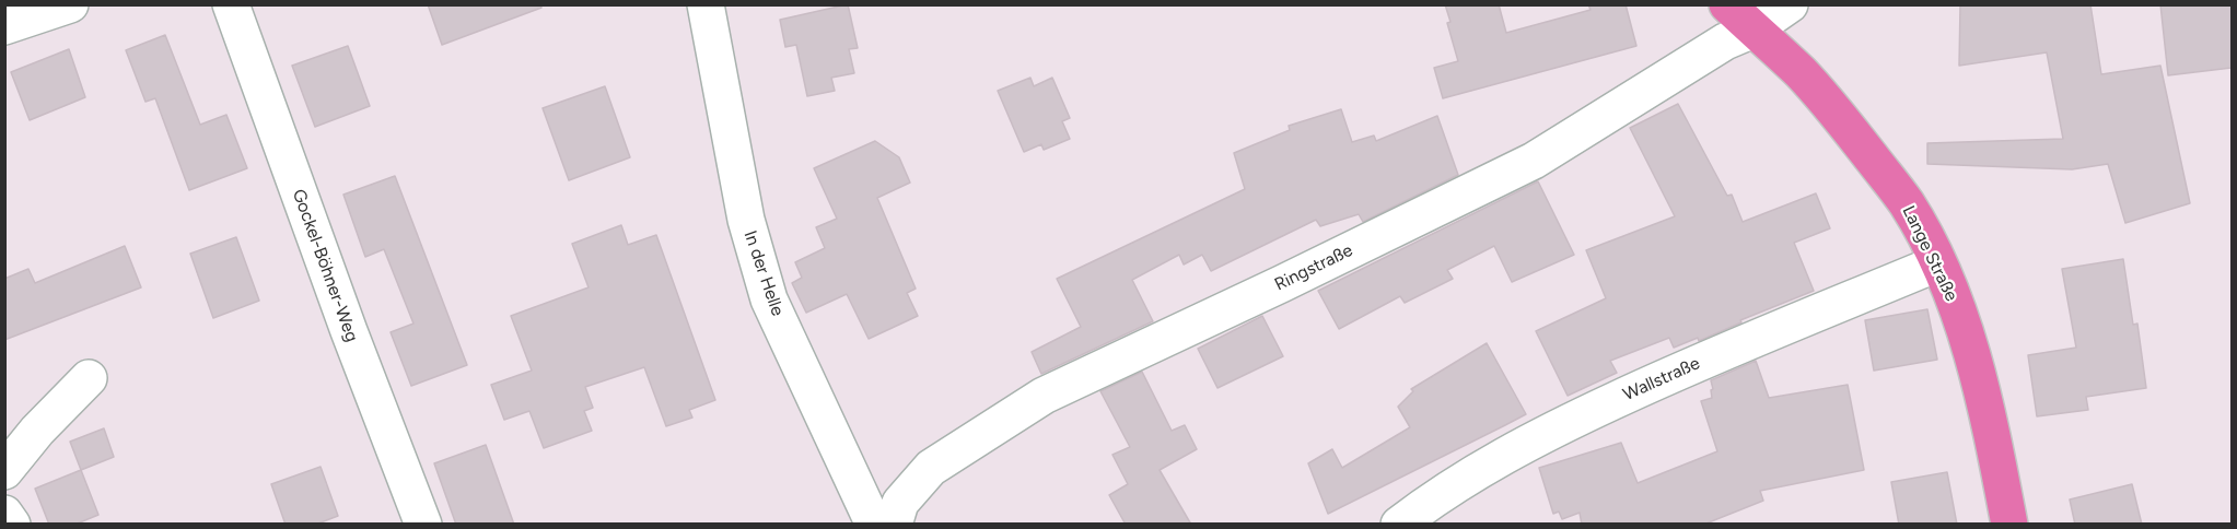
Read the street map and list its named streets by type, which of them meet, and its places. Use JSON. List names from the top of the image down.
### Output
{
  "streets": {
    "main road": ["Lange Straße"],
    "street": [
      "Gockel-Böhner-Weg",
      "Ringstraße",
      "In der Helle",
      "Wallstraße"
    ]
  },
  "crossings": [
    ["Lange Straße", "Ringstraße"],
    ["Lange Straße", "Wallstraße"]
  ]
}
